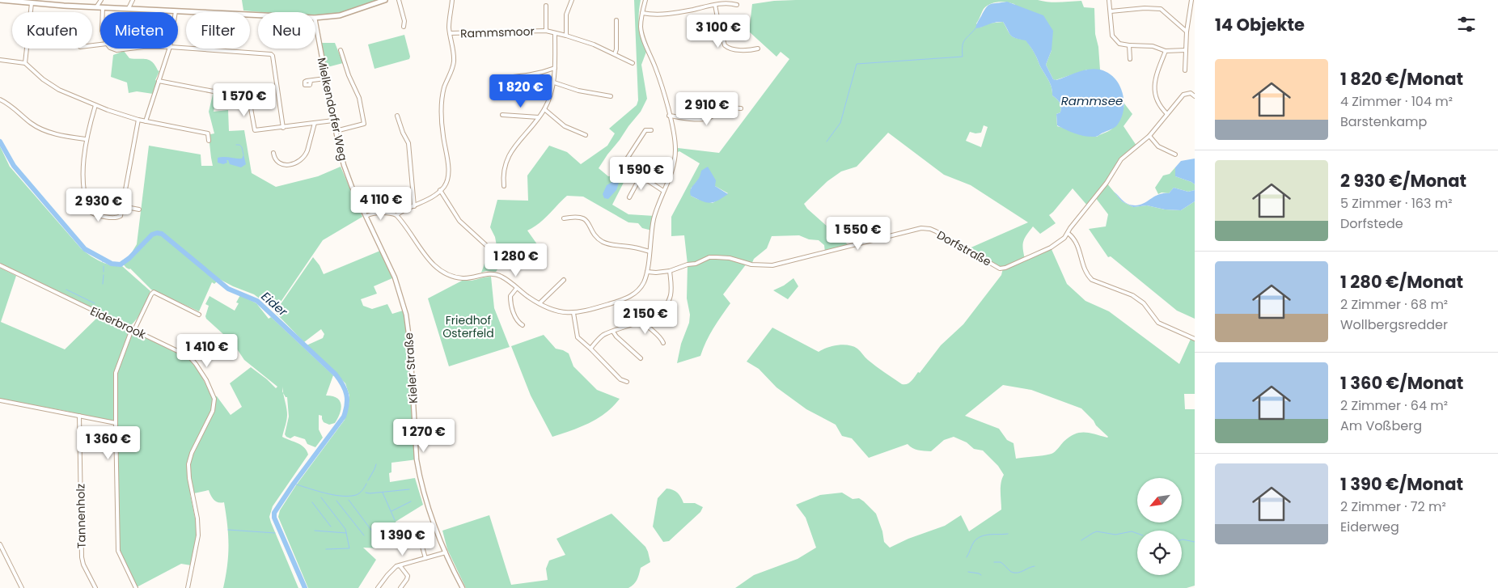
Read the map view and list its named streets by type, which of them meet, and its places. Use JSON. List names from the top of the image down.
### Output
{
  "streets": {
    "street": [
      "Rammsmoor",
      "Mielkendorfer Weg",
      "Dorfstraße",
      "Eiderbrook",
      "Kieler Straße",
      "Tannenholz"
    ]
  },
  "crossings": [
    ["Mielkendorfer Weg", "Kieler Straße"]
  ],
  "water": ["Rammsee", "Eider"],
  "parks": ["Friedhof Osterfeld"],
  "north": "bottom left",
  "page": {
    "heading": "14 Objekte",
    "chip": [
      "Kaufen",
      "Mieten",
      "Filter",
      "Neu"
    ],
    "price": [
      "3 100 €",
      "1 820 €",
      "1 570 €",
      "2 910 €",
      "1 590 €",
      "4 110 €",
      "2 930 €",
      "1 550 €",
      "1 280 €",
      "2 150 €",
      "1 410 €",
      "1 270 €",
      "1 360 €",
      "1 390 €"
    ],
    "list": [
      {
        "name": "1 820 €/Monat",
        "note": "4 Zimmer · 104 m² · Barstenkamp"
      },
      {
        "name": "2 930 €/Monat",
        "note": "5 Zimmer · 163 m² · Dorfstede"
      },
      {
        "name": "1 280 €/Monat",
        "note": "2 Zimmer · 68 m² · Wollbergsredder"
      },
      {
        "name": "1 360 €/Monat",
        "note": "2 Zimmer · 64 m² · Am Voßberg"
      },
      {
        "name": "1 390 €/Monat",
        "note": "2 Zimmer · 72 m² · Eiderweg"
      }
    ]
  }
}
